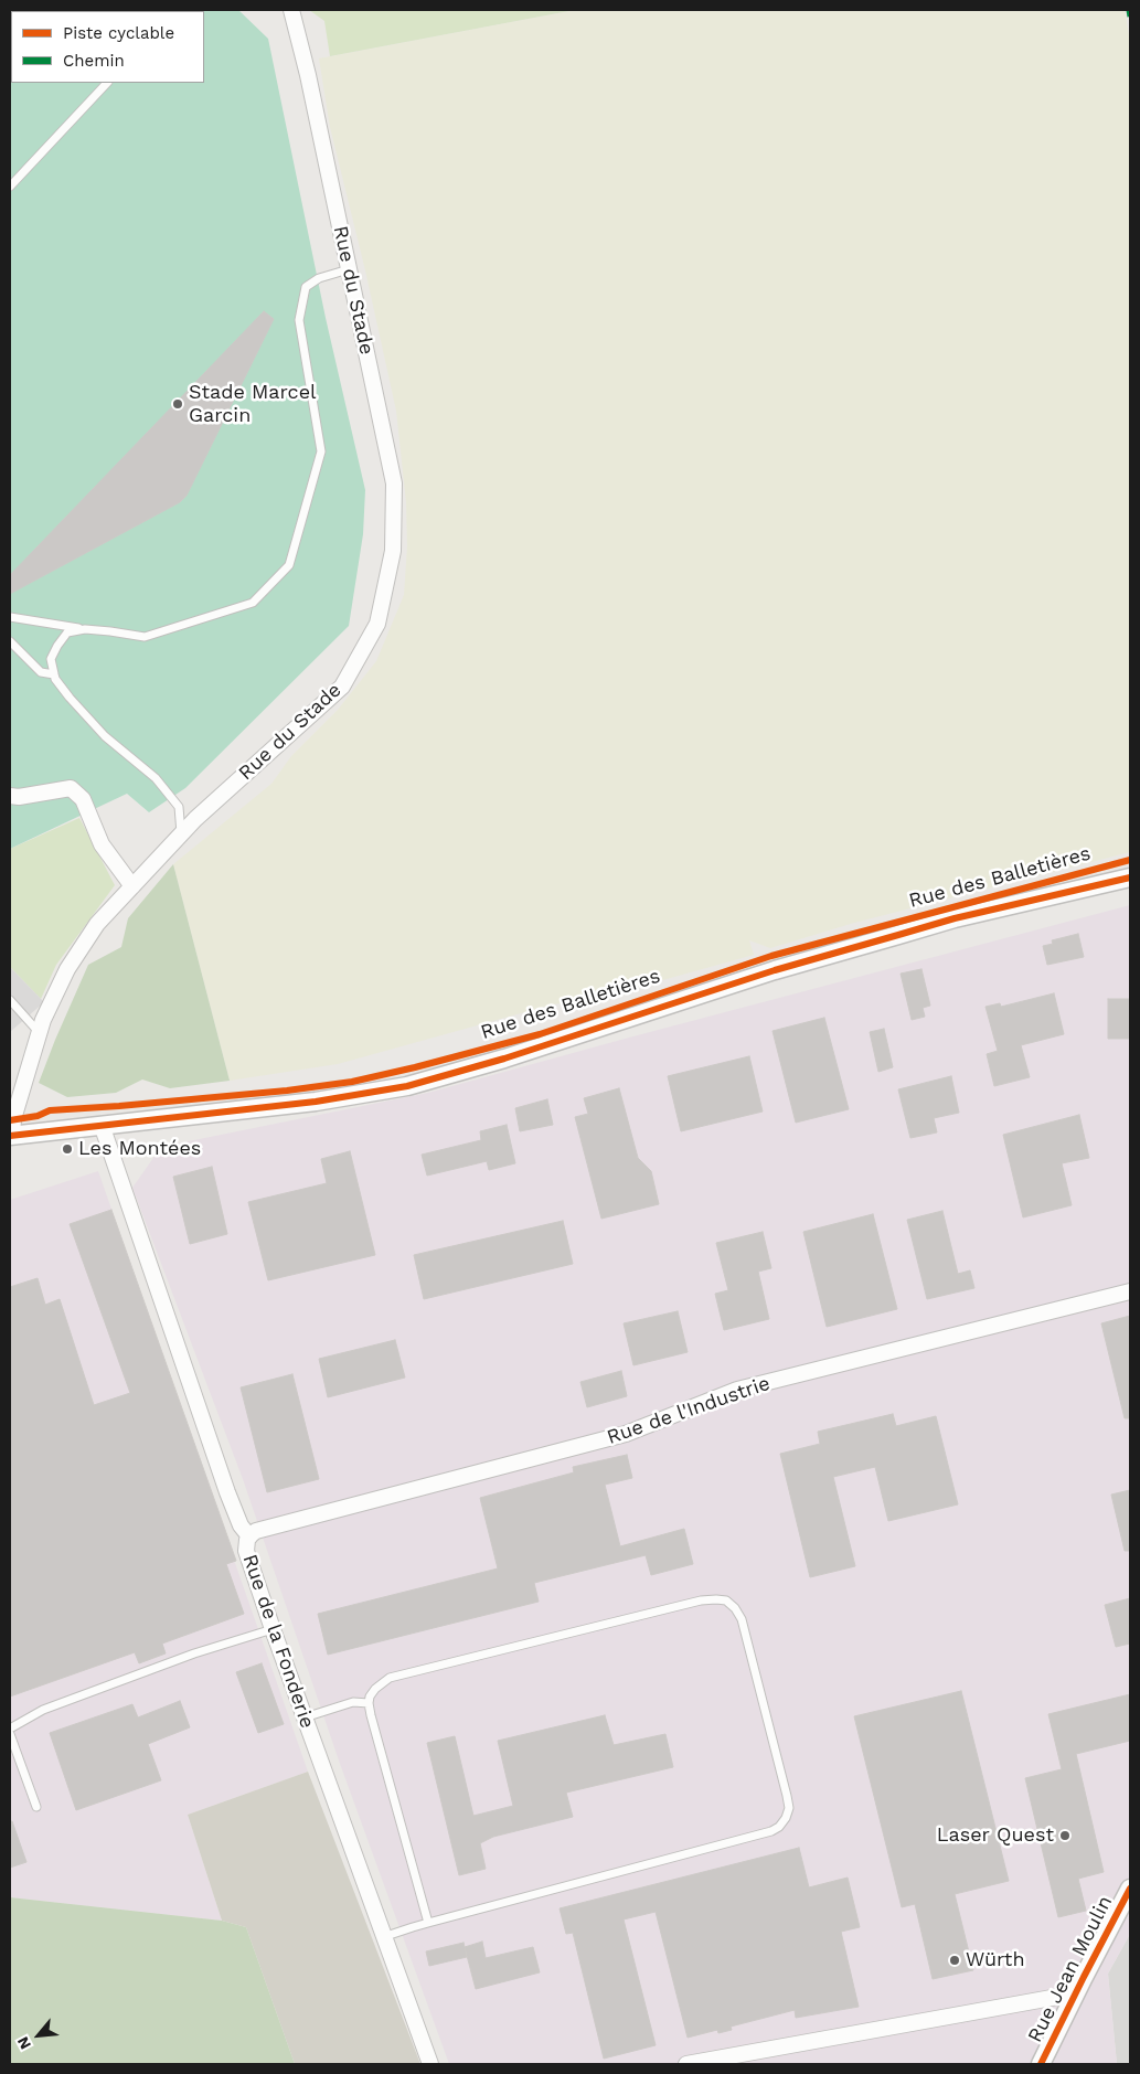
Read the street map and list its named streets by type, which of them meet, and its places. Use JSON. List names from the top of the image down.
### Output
{
  "streets": {
    "street": [
      "Rue du Stade",
      "Rue de l'Industrie",
      "Rue de la Fonderie",
      "Rue Jean Moulin"
    ],
    "cycle path": ["Rue des Balletières"]
  },
  "crossings": [
    ["Rue de l'Industrie", "Rue de la Fonderie"]
  ],
  "places": [
    "Stade Marcel Garcin",
    "Les Montées",
    "Laser Quest",
    "Würth"
  ],
  "legend": ["Piste cyclable", "Chemin"],
  "north": "bottom left"
}
